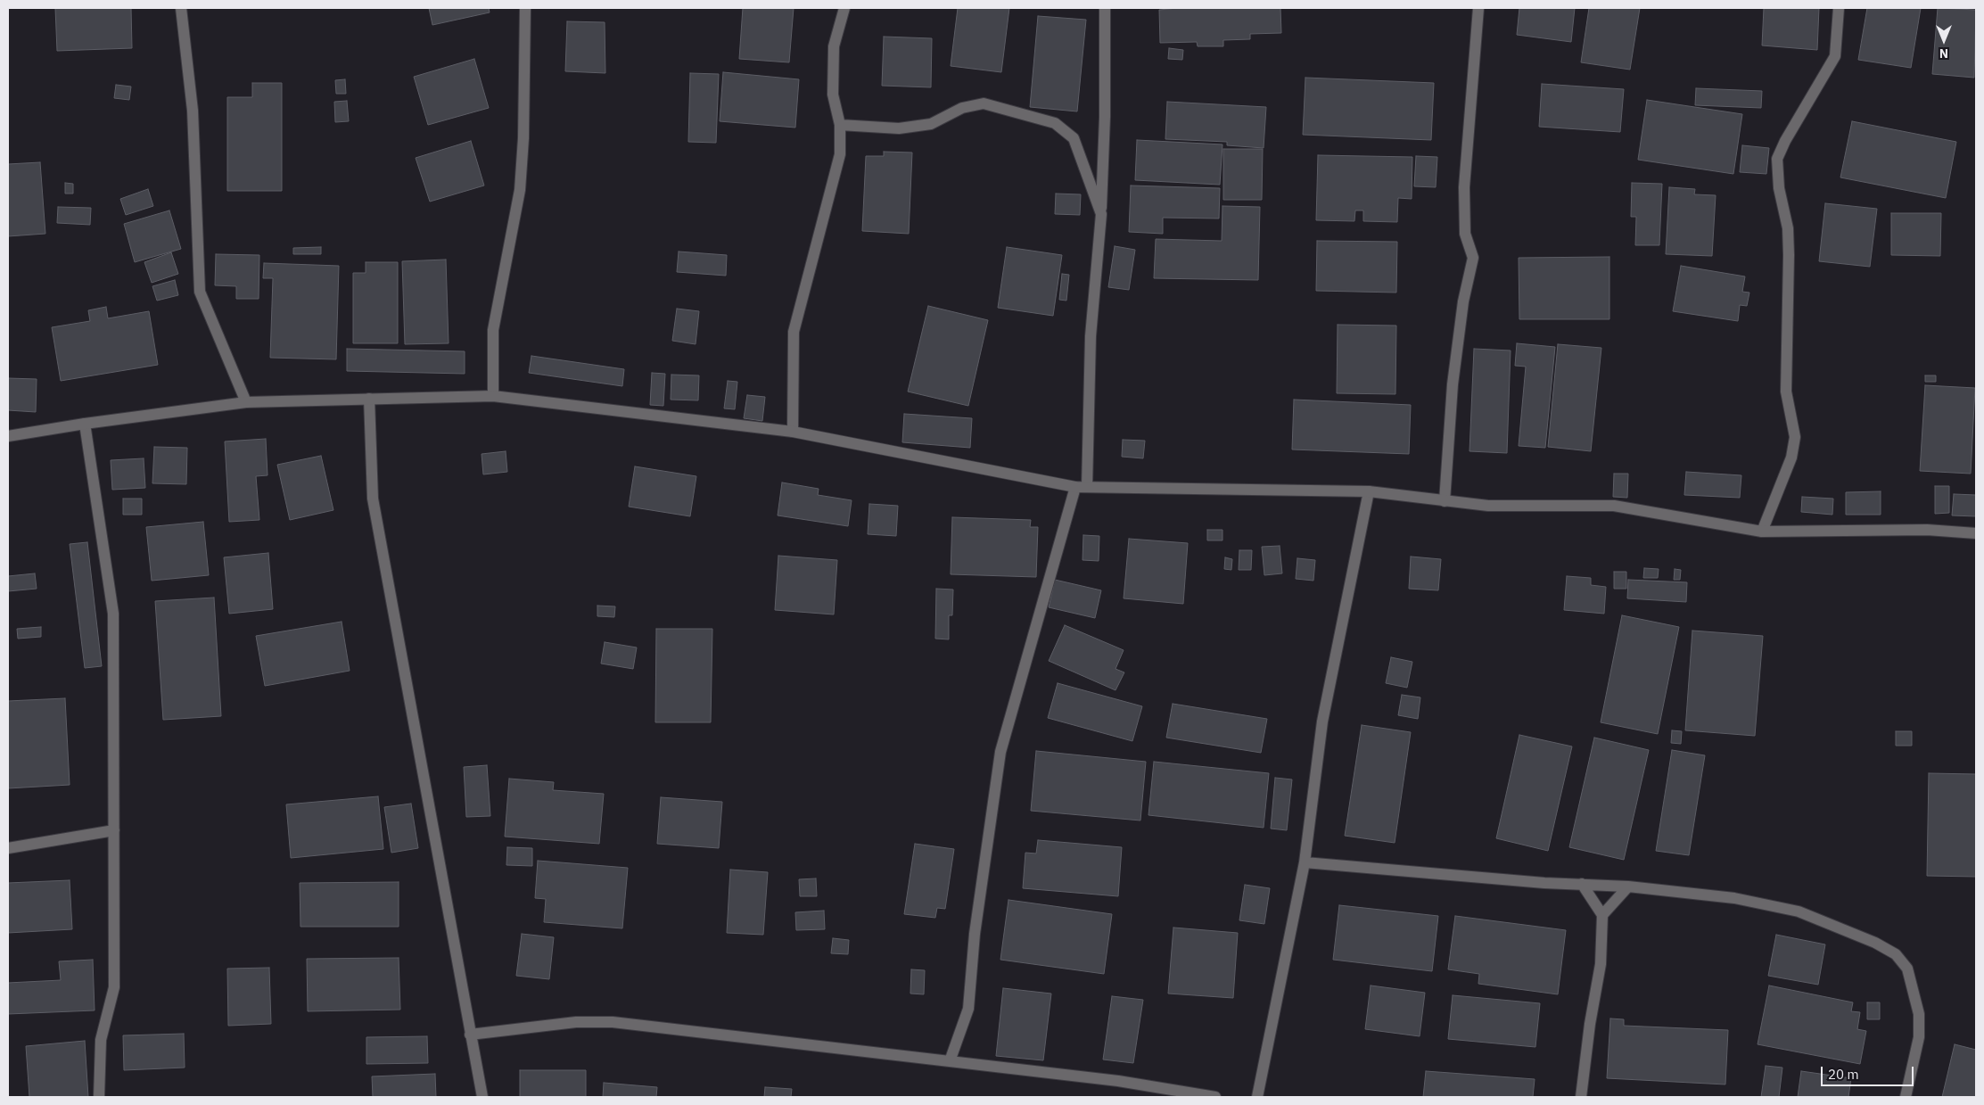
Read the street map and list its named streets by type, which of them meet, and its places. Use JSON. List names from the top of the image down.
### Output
{
  "scale_bar": "20 m",
  "north": "bottom"
}
